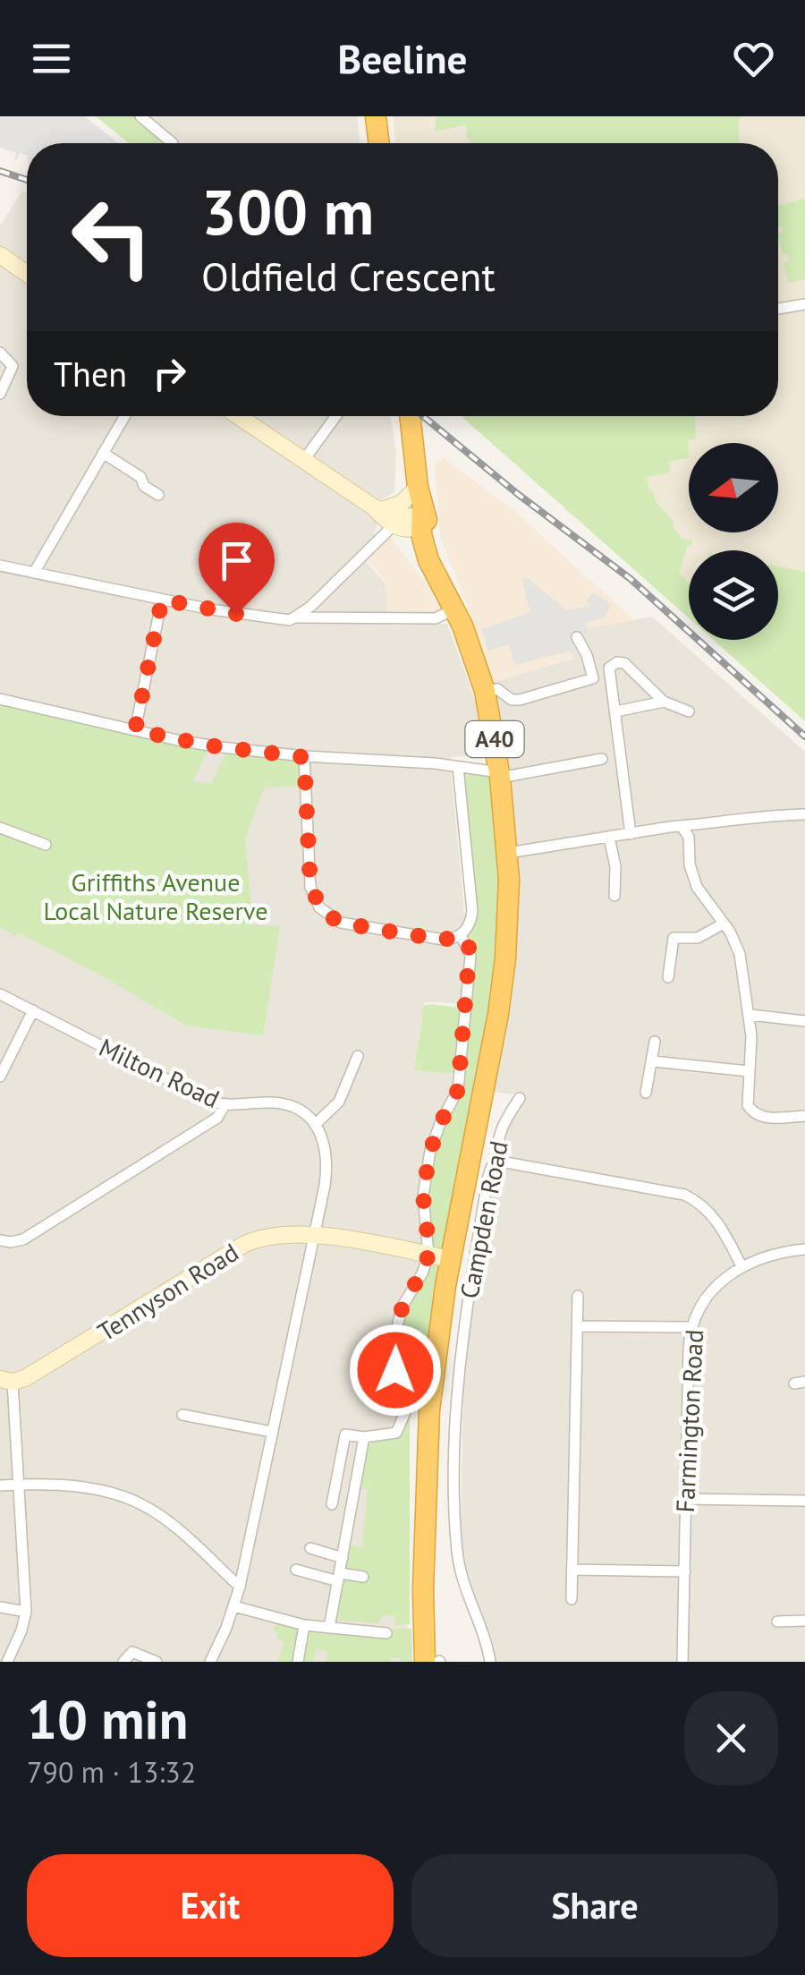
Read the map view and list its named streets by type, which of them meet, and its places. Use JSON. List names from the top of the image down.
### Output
{
  "streets": {
    "highway": ["A40"],
    "street": [
      "Milton Road",
      "Campden Road",
      "Tennyson Road",
      "Farmington Road"
    ]
  },
  "crossings": [
    ["A40", "Tennyson Road"]
  ],
  "parks": ["Griffiths Avenue Local Nature Reserve"],
  "north": "left",
  "page": {
    "header": "Beeline",
    "turn": ["300 m", "Oldfield Crescent"],
    "then": "Then",
    "heading": ["10 min", "790 m · 13:32"],
    "buttons": ["Exit", "Share"]
  }
}
